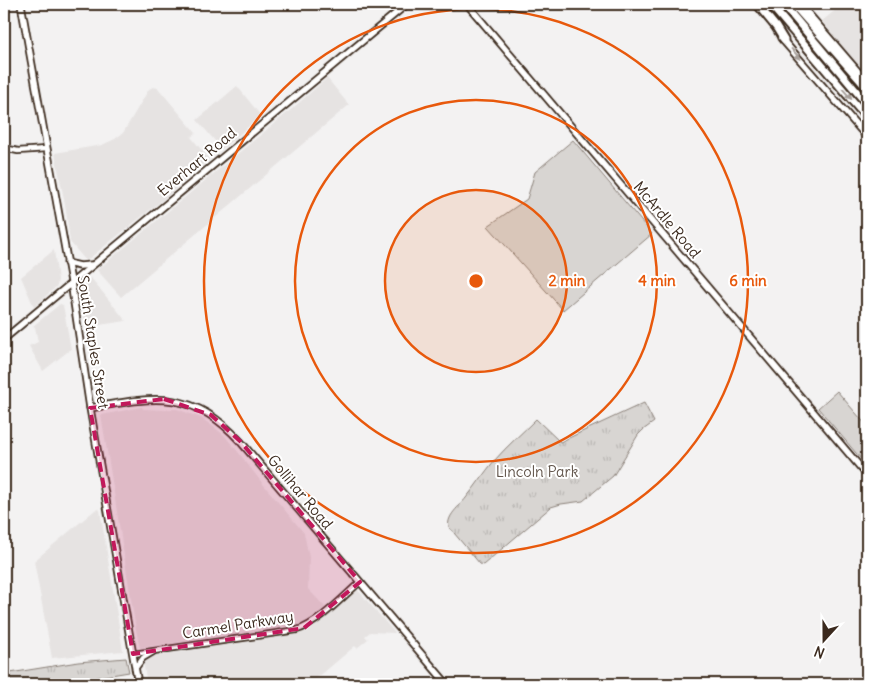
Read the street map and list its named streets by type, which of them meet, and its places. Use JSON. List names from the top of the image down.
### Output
{
  "streets": {
    "main road": [
      "Everhart Road",
      "McArdle Road",
      "South Staples Street",
      "Gollihar Road"
    ],
    "street": ["Carmel Parkway"]
  },
  "crossings": [
    ["Everhart Road", "South Staples Street"],
    ["South Staples Street", "Gollihar Road"],
    ["South Staples Street", "Carmel Parkway"],
    ["Gollihar Road", "Carmel Parkway"]
  ],
  "parks": ["Lincoln Park"],
  "north": "bottom",
  "rings": ["2 min", "4 min", "6 min"]
}
